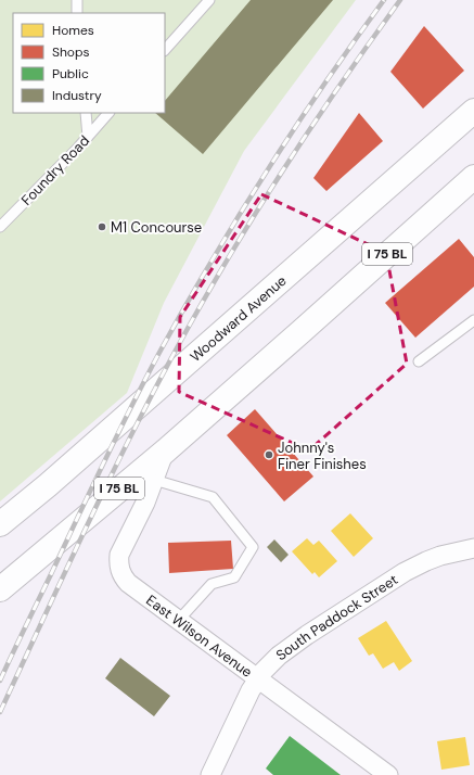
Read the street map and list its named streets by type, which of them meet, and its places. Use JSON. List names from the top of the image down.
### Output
{
  "streets": {
    "main road": ["I 75 BL", "Woodward Avenue"],
    "street": ["South Paddock Street", "East Wilson Avenue"],
    "lane": ["Foundry Road"]
  },
  "crossings": [
    ["I 75 BL", "East Wilson Avenue"],
    ["South Paddock Street", "East Wilson Avenue"]
  ],
  "places": ["M1 Concourse", "Johnny's Finer Finishes"],
  "legend": [
    "Homes",
    "Shops",
    "Public",
    "Industry"
  ]
}
